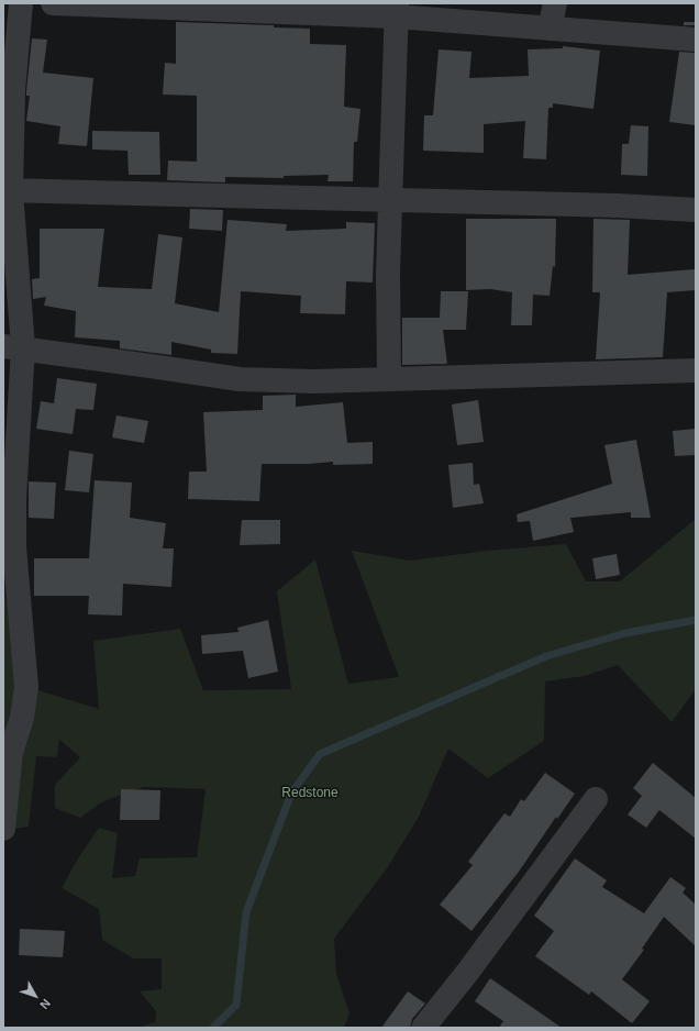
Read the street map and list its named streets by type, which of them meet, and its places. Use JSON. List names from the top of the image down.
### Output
{
  "parks": ["Redstone"],
  "north": "bottom right"
}
